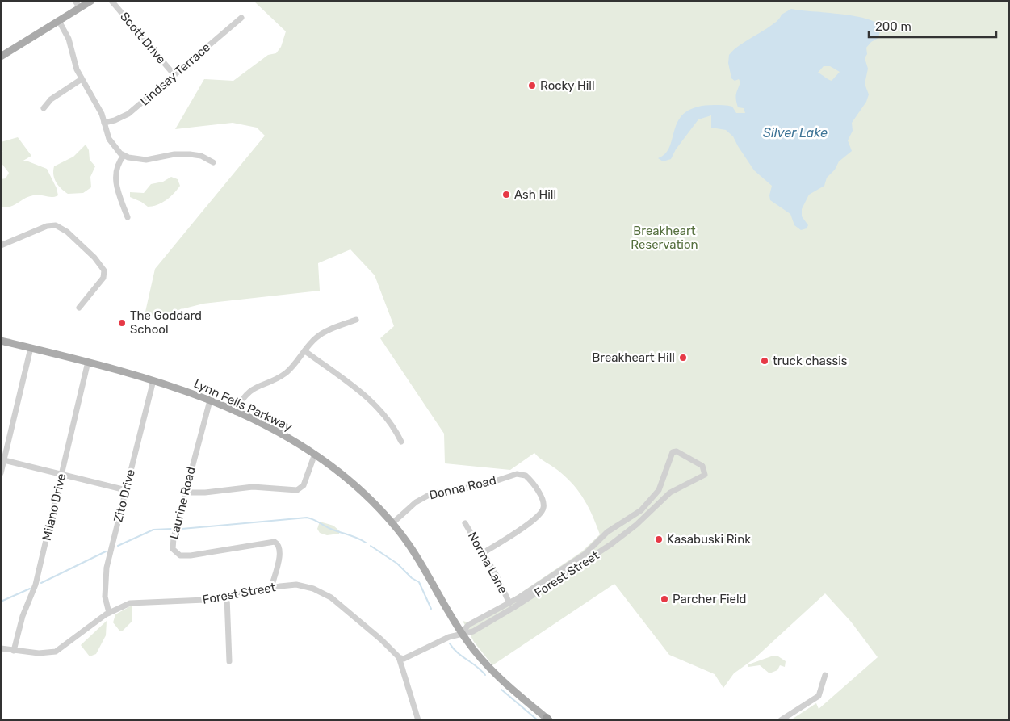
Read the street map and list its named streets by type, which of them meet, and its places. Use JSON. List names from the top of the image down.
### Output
{
  "streets": {
    "main road": ["Lynn Fells Parkway"],
    "street": [
      "Scott Drive",
      "Lindsay Terrace",
      "Donna Road",
      "Zito Drive",
      "Laurine Road",
      "Milano Drive",
      "Norma Lane",
      "Forest Street"
    ]
  },
  "crossings": [
    ["Scott Drive", "Lindsay Terrace"],
    ["Lynn Fells Parkway", "Donna Road"],
    ["Lynn Fells Parkway", "Zito Drive"],
    ["Lynn Fells Parkway", "Laurine Road"],
    ["Lynn Fells Parkway", "Milano Drive"],
    ["Lynn Fells Parkway", "Forest Street"],
    ["Donna Road", "Norma Lane"],
    ["Zito Drive", "Forest Street"],
    ["Laurine Road", "Forest Street"],
    ["Milano Drive", "Forest Street"],
    ["Norma Lane", "Forest Street"]
  ],
  "water": ["Silver Lake"],
  "parks": ["Breakheart Reservation"],
  "places": [
    "Rocky Hill",
    "Ash Hill",
    "The Goddard School",
    "Breakheart Hill",
    "truck chassis",
    "Kasabuski Rink",
    "Parcher Field"
  ],
  "scale_bar": "200 m"
}
